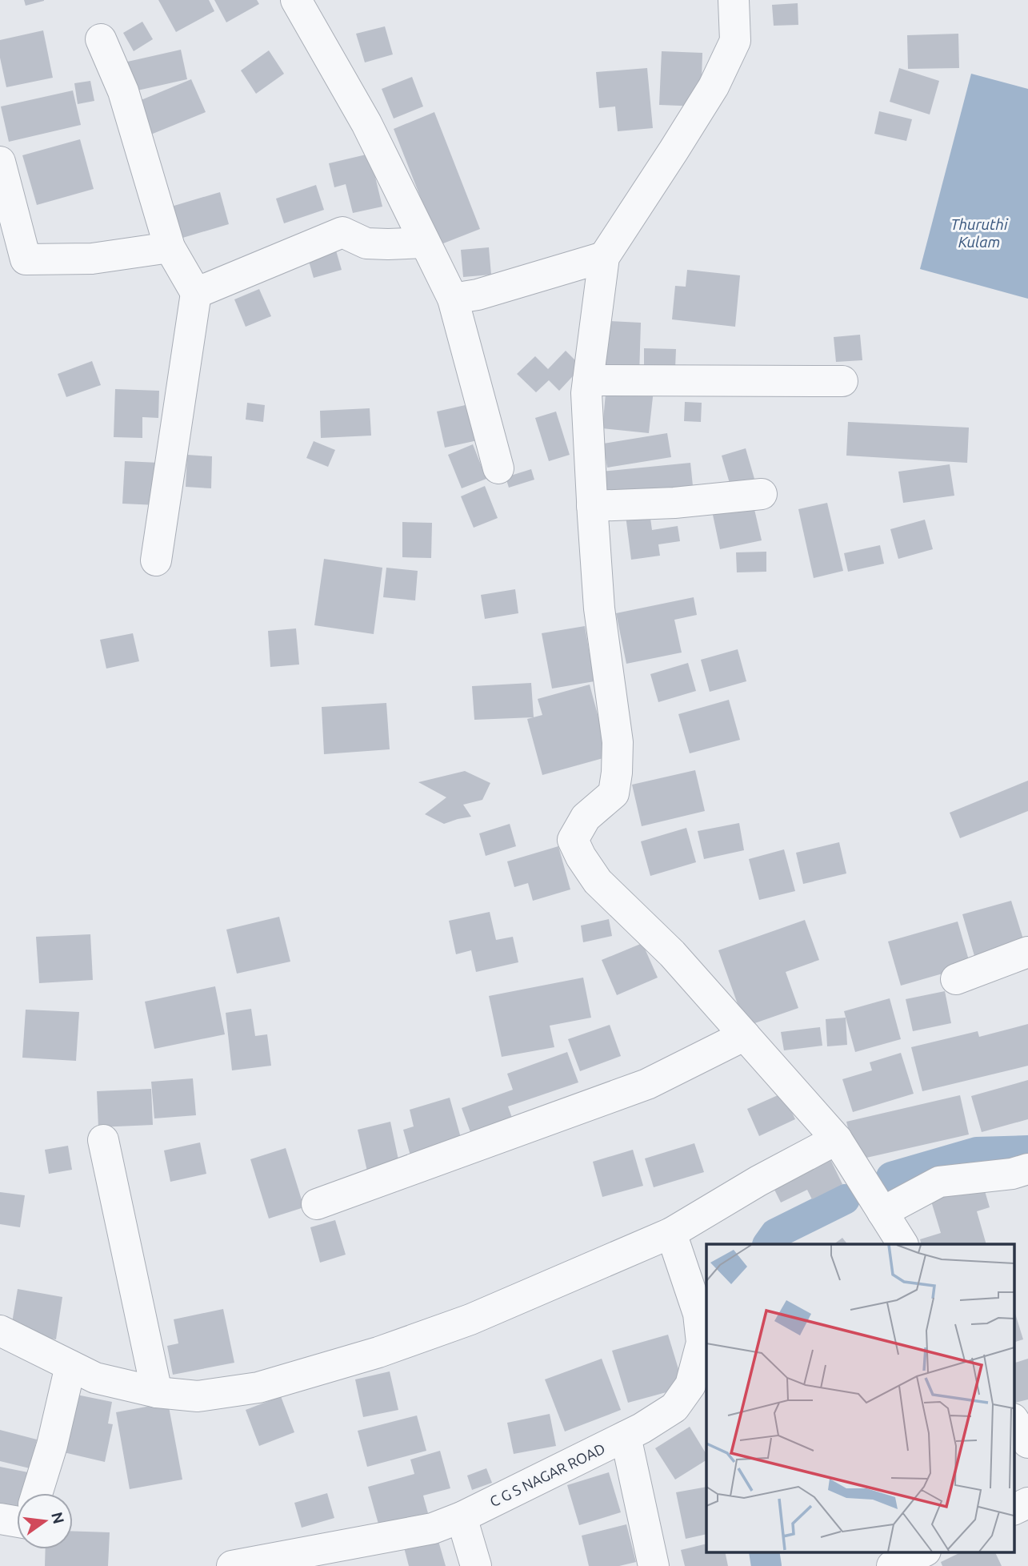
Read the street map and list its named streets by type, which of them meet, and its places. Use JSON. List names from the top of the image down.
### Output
{
  "streets": {
    "street": ["C G S NAGAR ROAD"]
  },
  "water": ["Thuruthi Kulam"],
  "north": "right"
}
